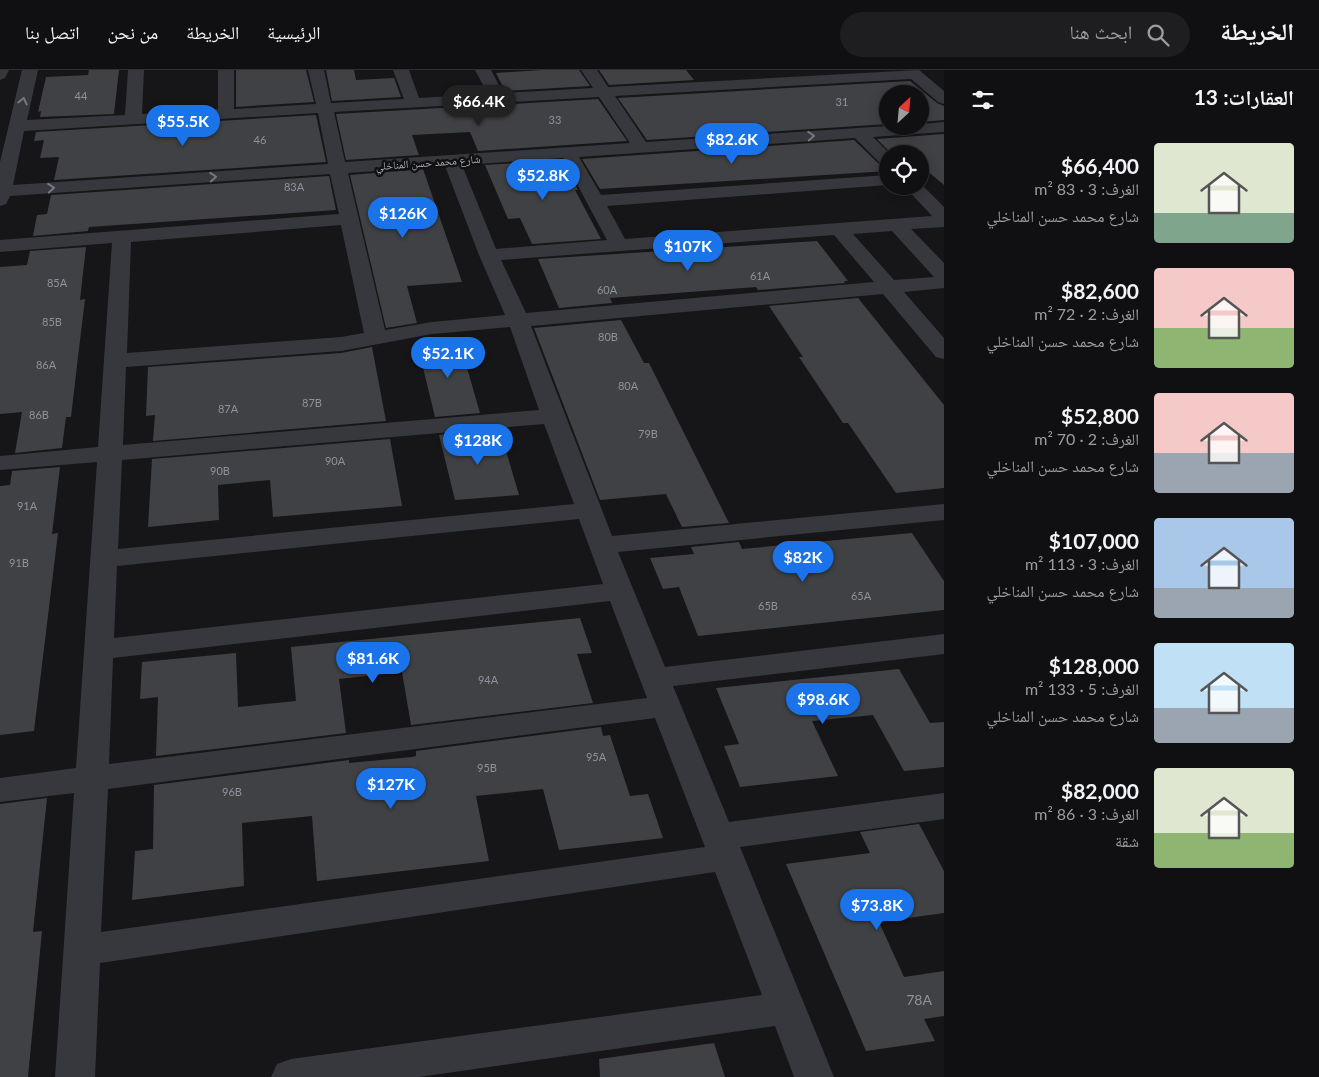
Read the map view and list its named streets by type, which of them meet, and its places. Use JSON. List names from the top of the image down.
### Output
{
  "streets": {
    "street": ["شارع محمد حسن المناخلي"]
  },
  "house_numbers": [
    "44",
    "31",
    "33",
    "46",
    "83A",
    "61A",
    "85A",
    "60A",
    "85B",
    "80B",
    "86A",
    "80A",
    "87B",
    "87A",
    "86B",
    "79B",
    "90A",
    "90B",
    "91A",
    "91B",
    "65A",
    "65B",
    "94A",
    "95A",
    "95B",
    "96B",
    "78A"
  ],
  "north": "top right",
  "page": {
    "header": "الخريطة",
    "search": "ابحث هنا",
    "nav": [
      "الرئيسية",
      "الخريطة",
      "من نحن",
      "اتصل بنا"
    ],
    "heading": "العقارات: 13",
    "price": [
      "$66.4K",
      "$55.5K",
      "$82.6K",
      "$52.8K",
      "$126K",
      "$107K",
      "$52.1K",
      "$128K",
      "$82K",
      "$81.6K",
      "$98.6K",
      "$127K",
      "$73.8K"
    ],
    "list": [
      {
        "name": "$66,400",
        "note": "الغرف: 3 · 83 m² · شارع محمد حسن المناخلي"
      },
      {
        "name": "$82,600",
        "note": "الغرف: 2 · 72 m² · شارع محمد حسن المناخلي"
      },
      {
        "name": "$52,800",
        "note": "الغرف: 2 · 70 m² · شارع محمد حسن المناخلي"
      },
      {
        "name": "$107,000",
        "note": "الغرف: 3 · 113 m² · شارع محمد حسن المناخلي"
      },
      {
        "name": "$128,000",
        "note": "الغرف: 5 · 133 m² · شارع محمد حسن المناخلي"
      },
      {
        "name": "$82,000",
        "note": "الغرف: 3 · 86 m² · شقة"
      }
    ]
  }
}
